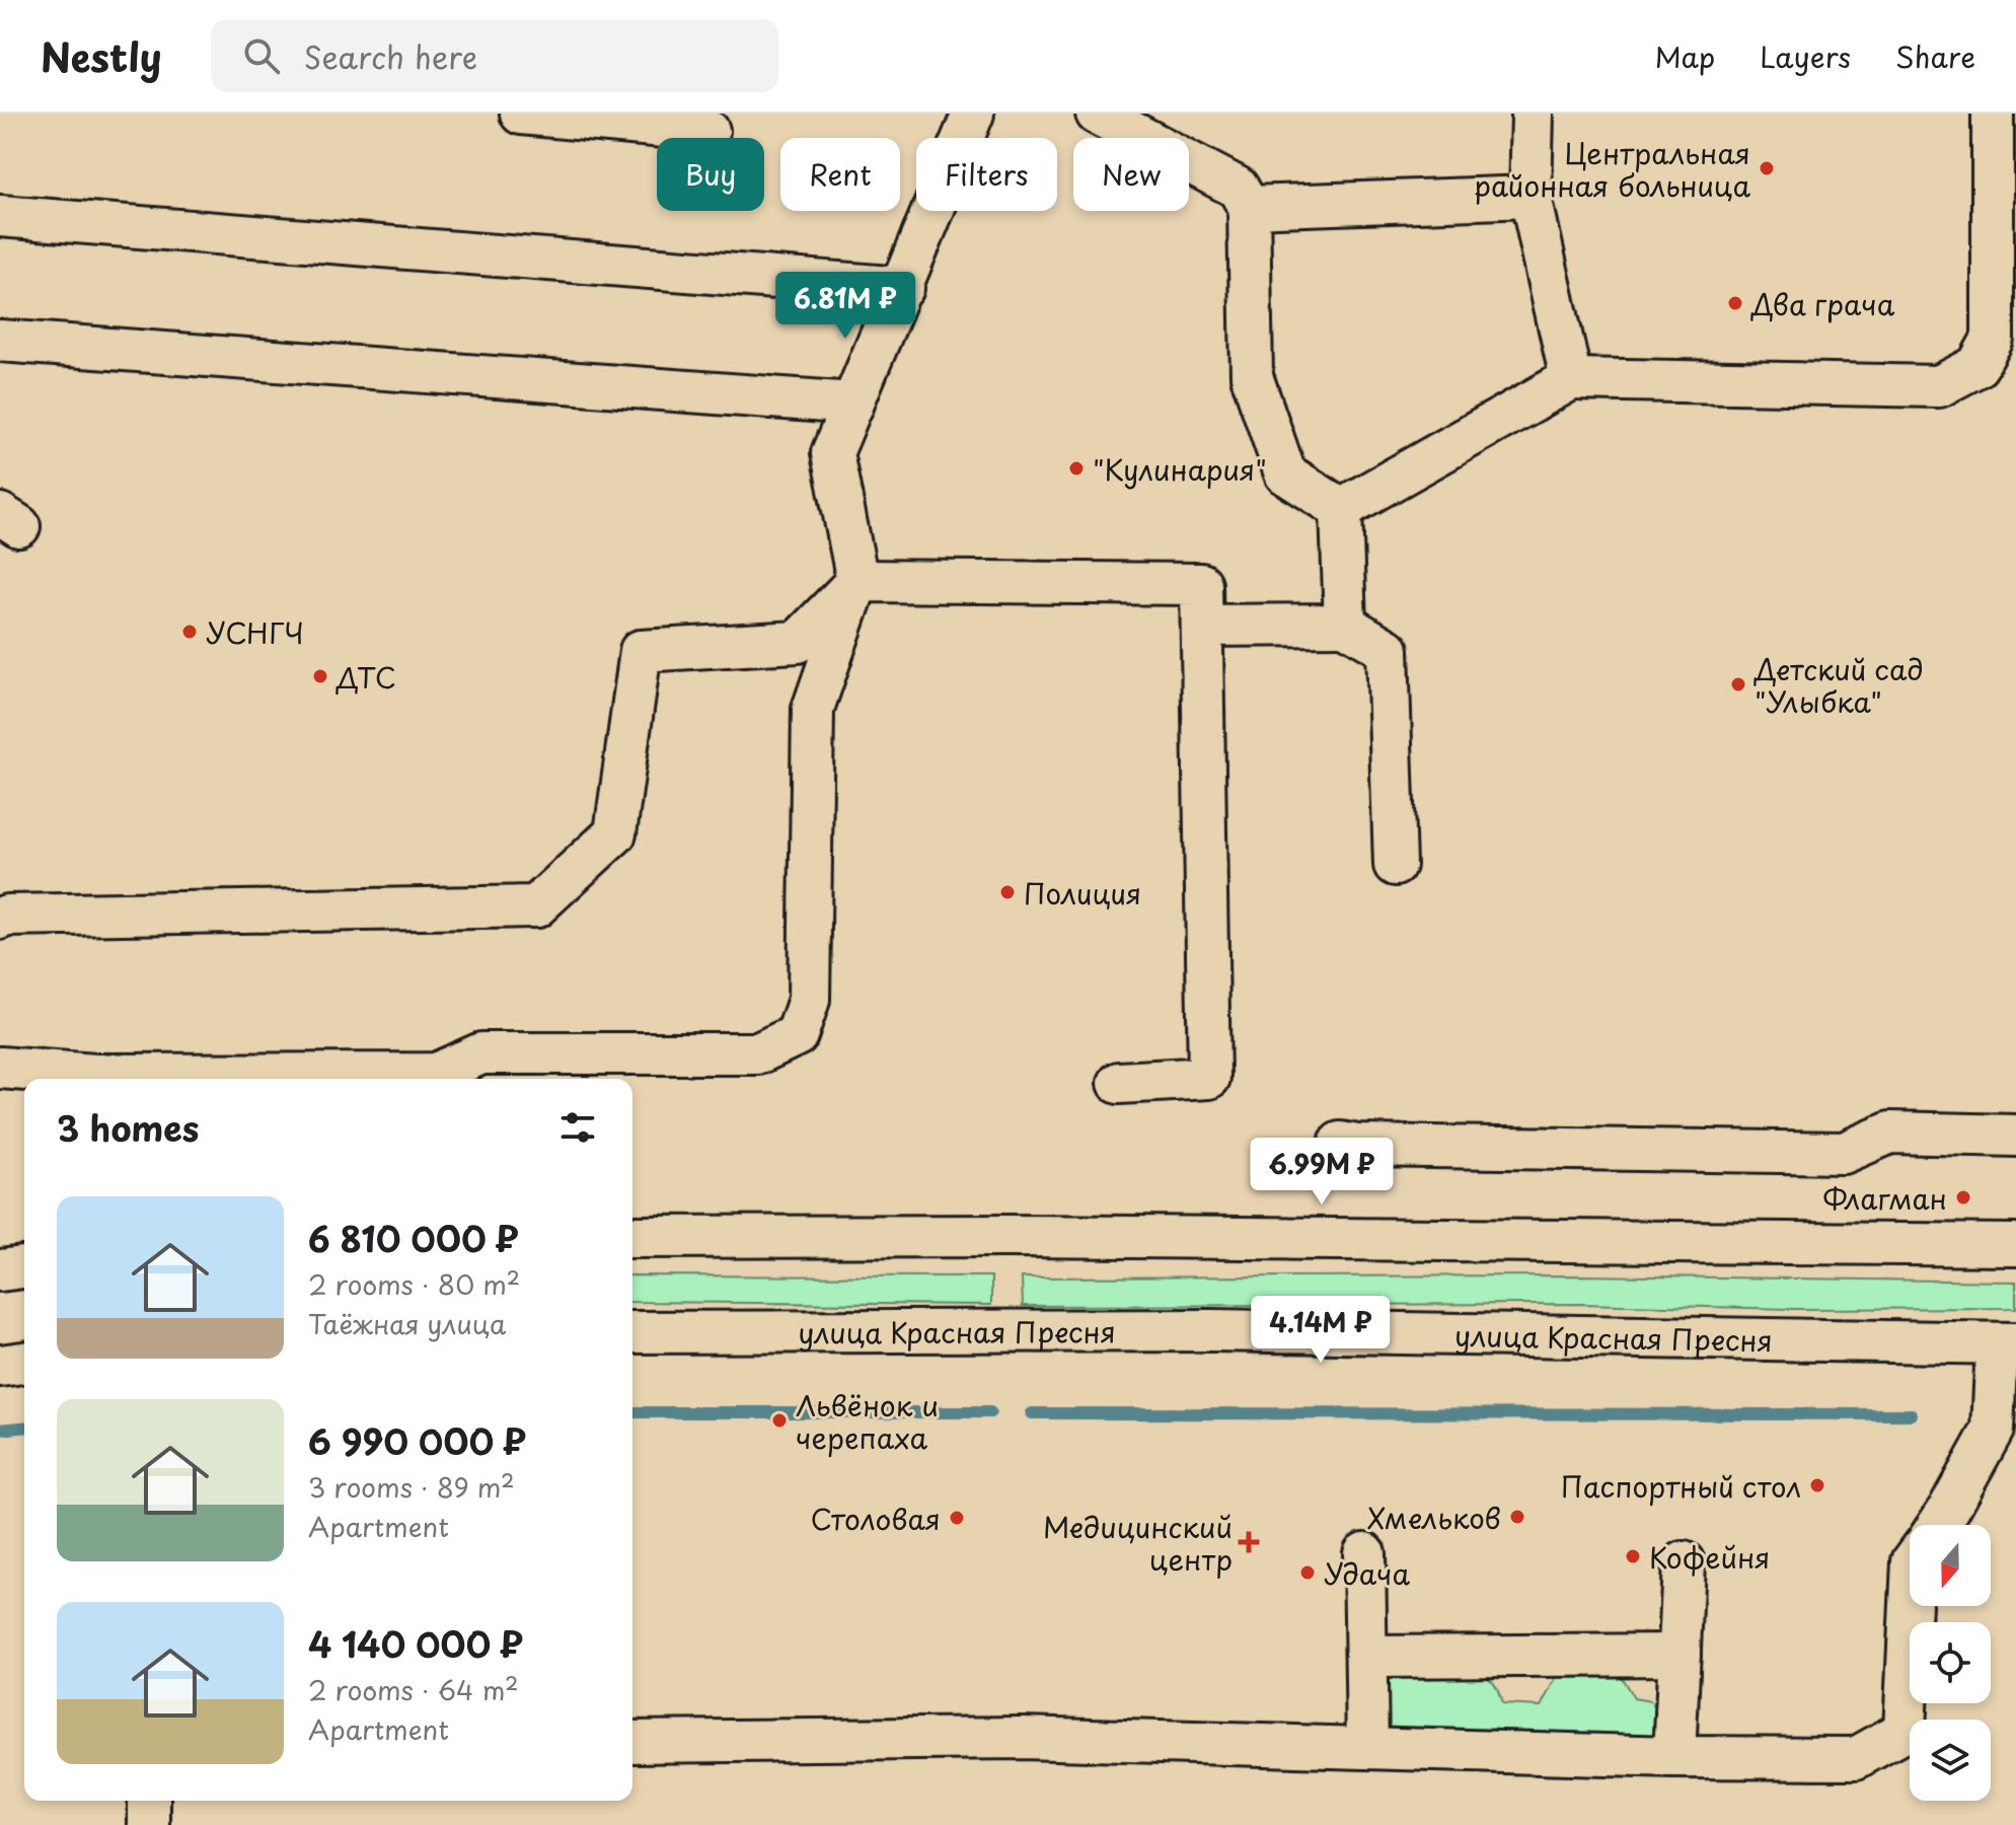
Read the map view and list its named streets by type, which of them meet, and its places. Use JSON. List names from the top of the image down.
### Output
{
  "streets": {
    "street": ["улица Красная Пресня"]
  },
  "places": {
    "other": [
      "Центральная районная больница",
      "Два грача",
      "\"Кулинария\"",
      "УСНГЧ",
      "ДТС",
      "Детский сад \"Улыбка\"",
      "Полиция",
      "Флагман",
      "Львёнок и черепаха",
      "Паспортный стол",
      "Хмельков",
      "Столовая",
      "Кофейня",
      "Удача"
    ],
    "health": ["Медицинский центр"]
  },
  "north": "bottom",
  "page": {
    "header": "Nestly",
    "search": "Search here",
    "nav": ["Map", "Layers", "Share"],
    "chip": [
      "Buy",
      "Rent",
      "Filters",
      "New"
    ],
    "price": ["6.81M ₽", "6.99M ₽", "4.14M ₽"],
    "heading": "3 homes",
    "list": [
      {
        "name": "6 810 000 ₽",
        "note": "2 rooms · 80 m² · Таёжная улица"
      },
      {
        "name": "6 990 000 ₽",
        "note": "3 rooms · 89 m² · Apartment"
      },
      {
        "name": "4 140 000 ₽",
        "note": "2 rooms · 64 m² · Apartment"
      }
    ]
  }
}
